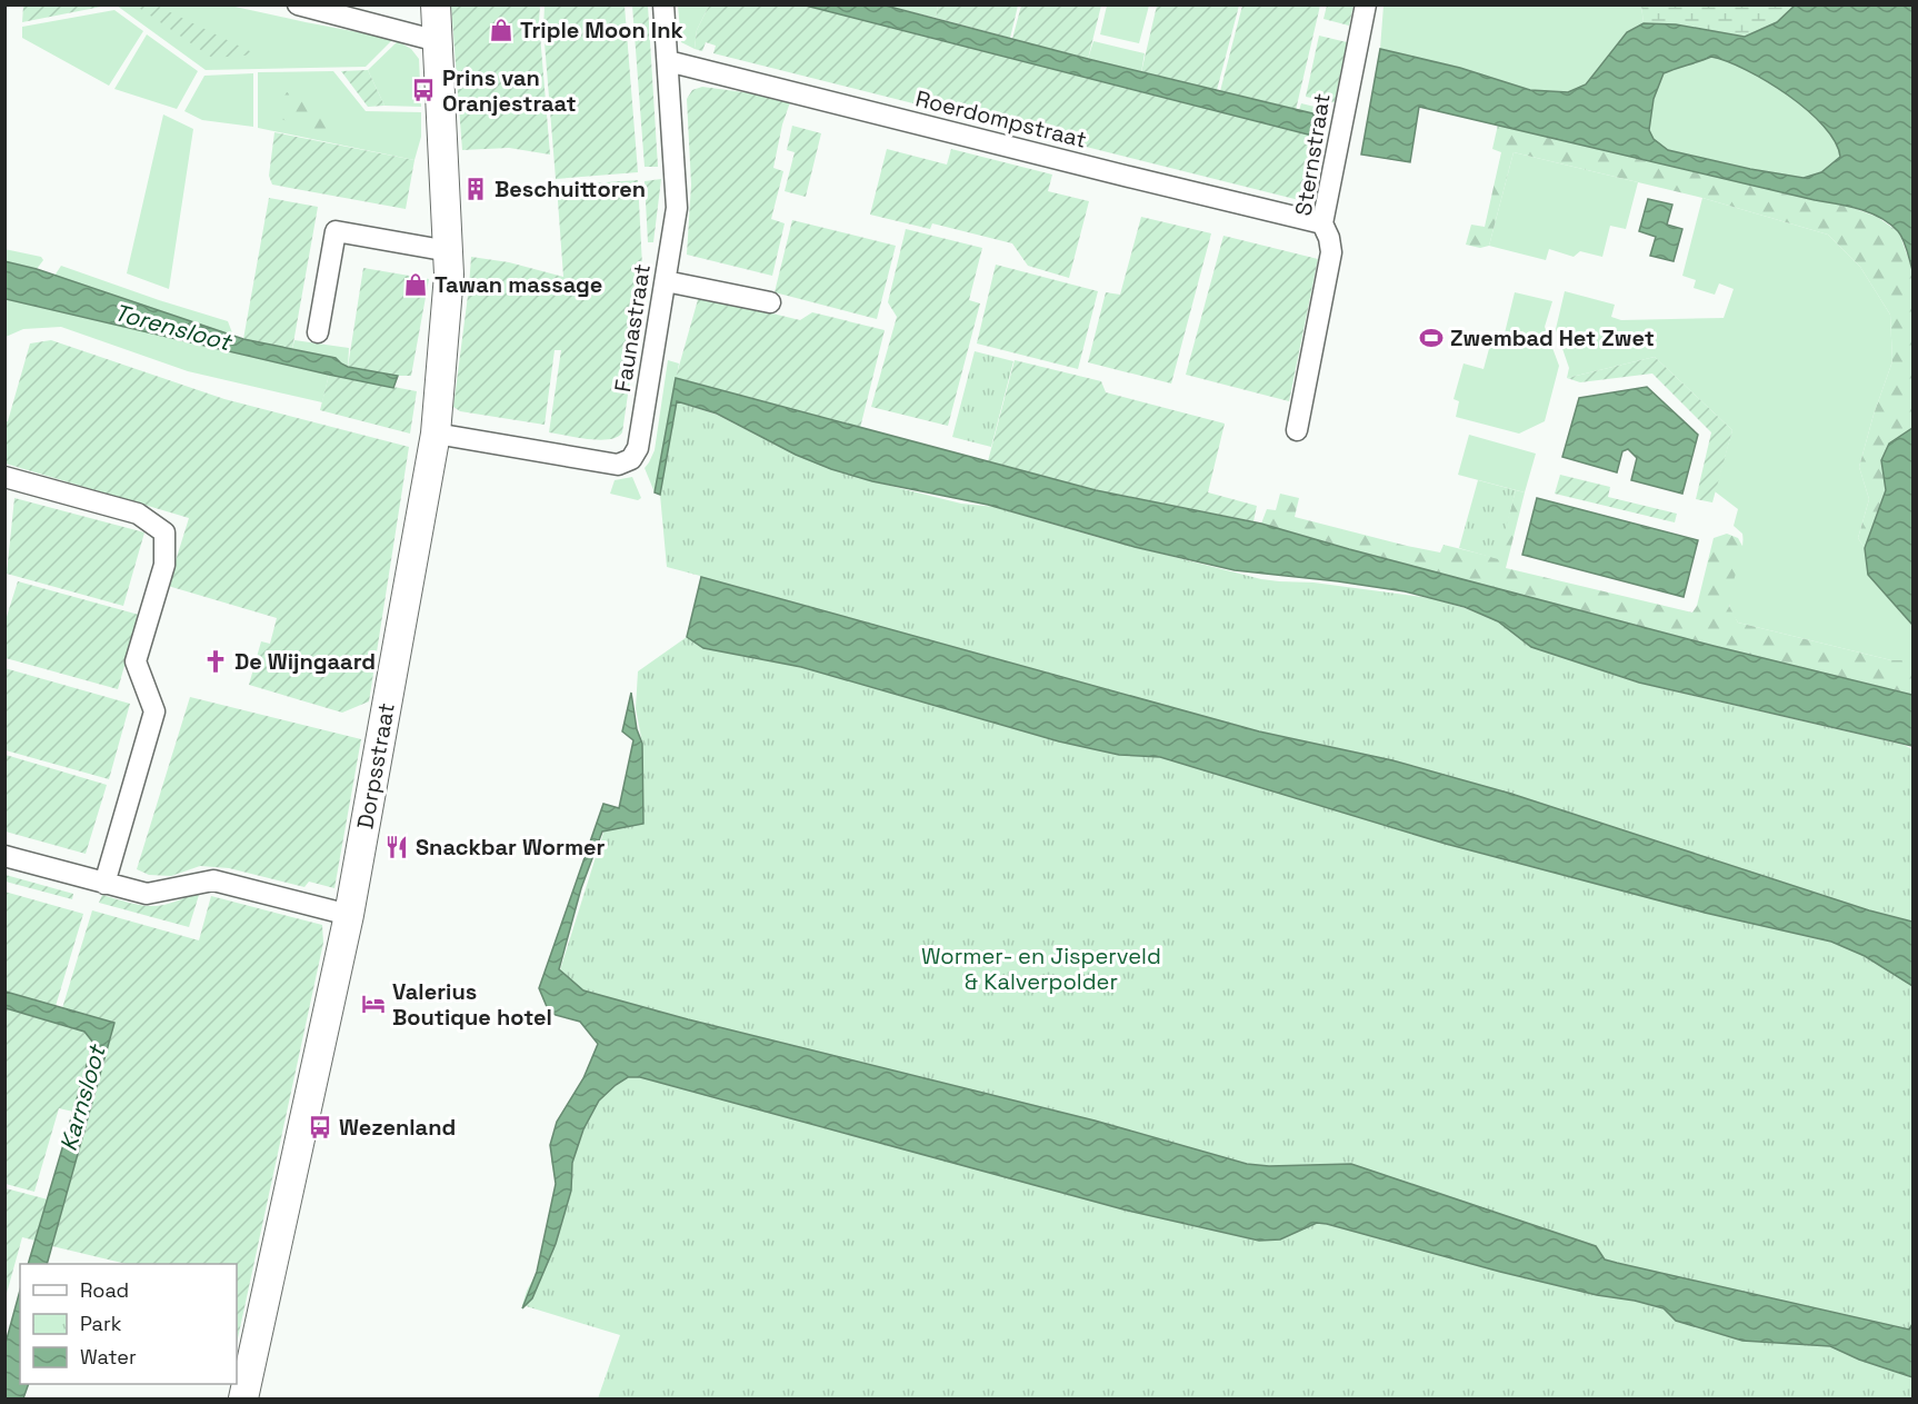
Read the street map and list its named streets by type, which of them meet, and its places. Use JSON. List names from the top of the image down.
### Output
{
  "streets": {
    "street": [
      "Roerdompstraat",
      "Sternstraat",
      "Faunastraat",
      "Dorpsstraat"
    ]
  },
  "crossings": [
    ["Roerdompstraat", "Sternstraat"],
    ["Roerdompstraat", "Faunastraat"],
    ["Faunastraat", "Dorpsstraat"]
  ],
  "water": ["Torensloot", "Karnsloot"],
  "parks": ["Wormer- en Jisperveld & Kalverpolder"],
  "places": {
    "shop": ["Triple Moon Ink", "Tawan massage"],
    "bus stop": ["Prins van Oranjestraat", "Wezenland"],
    "building": ["Beschuittoren"],
    "sports": ["Zwembad Het Zwet"],
    "church": ["De Wijngaard"],
    "restaurant": ["Snackbar Wormer"],
    "hotel": ["Valerius Boutique hotel"]
  },
  "legend": ["Road", "Park", "Water"]
}
